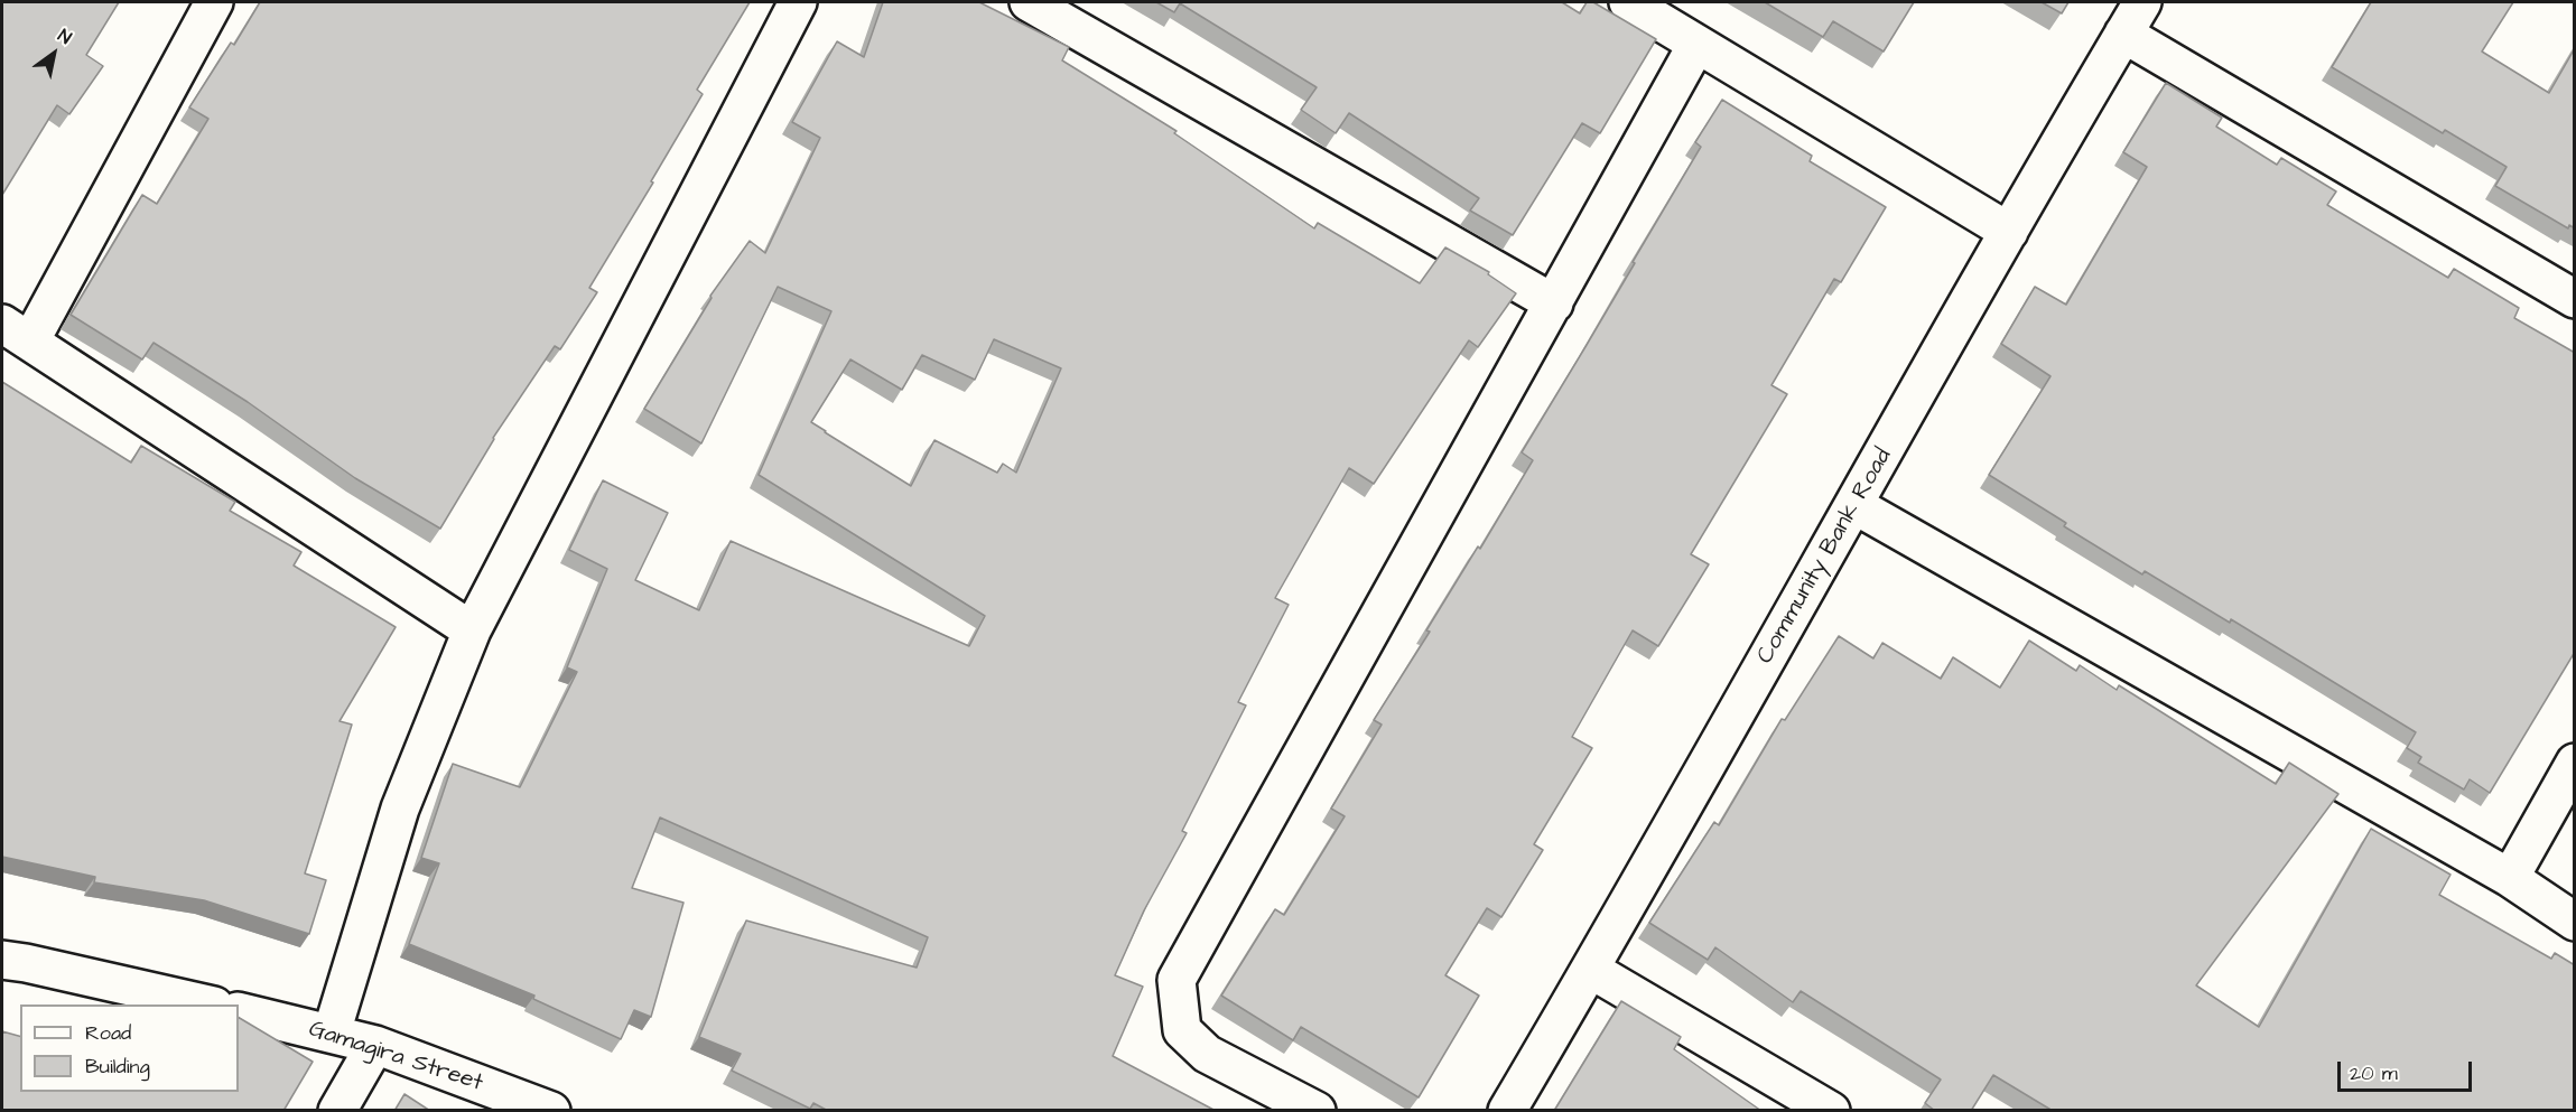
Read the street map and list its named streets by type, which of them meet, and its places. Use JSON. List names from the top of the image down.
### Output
{
  "streets": {
    "street": ["Community Bank Road", "Gamagira Street"]
  },
  "legend": ["Road", "Building"],
  "scale_bar": "20 m",
  "north": "top right"
}
